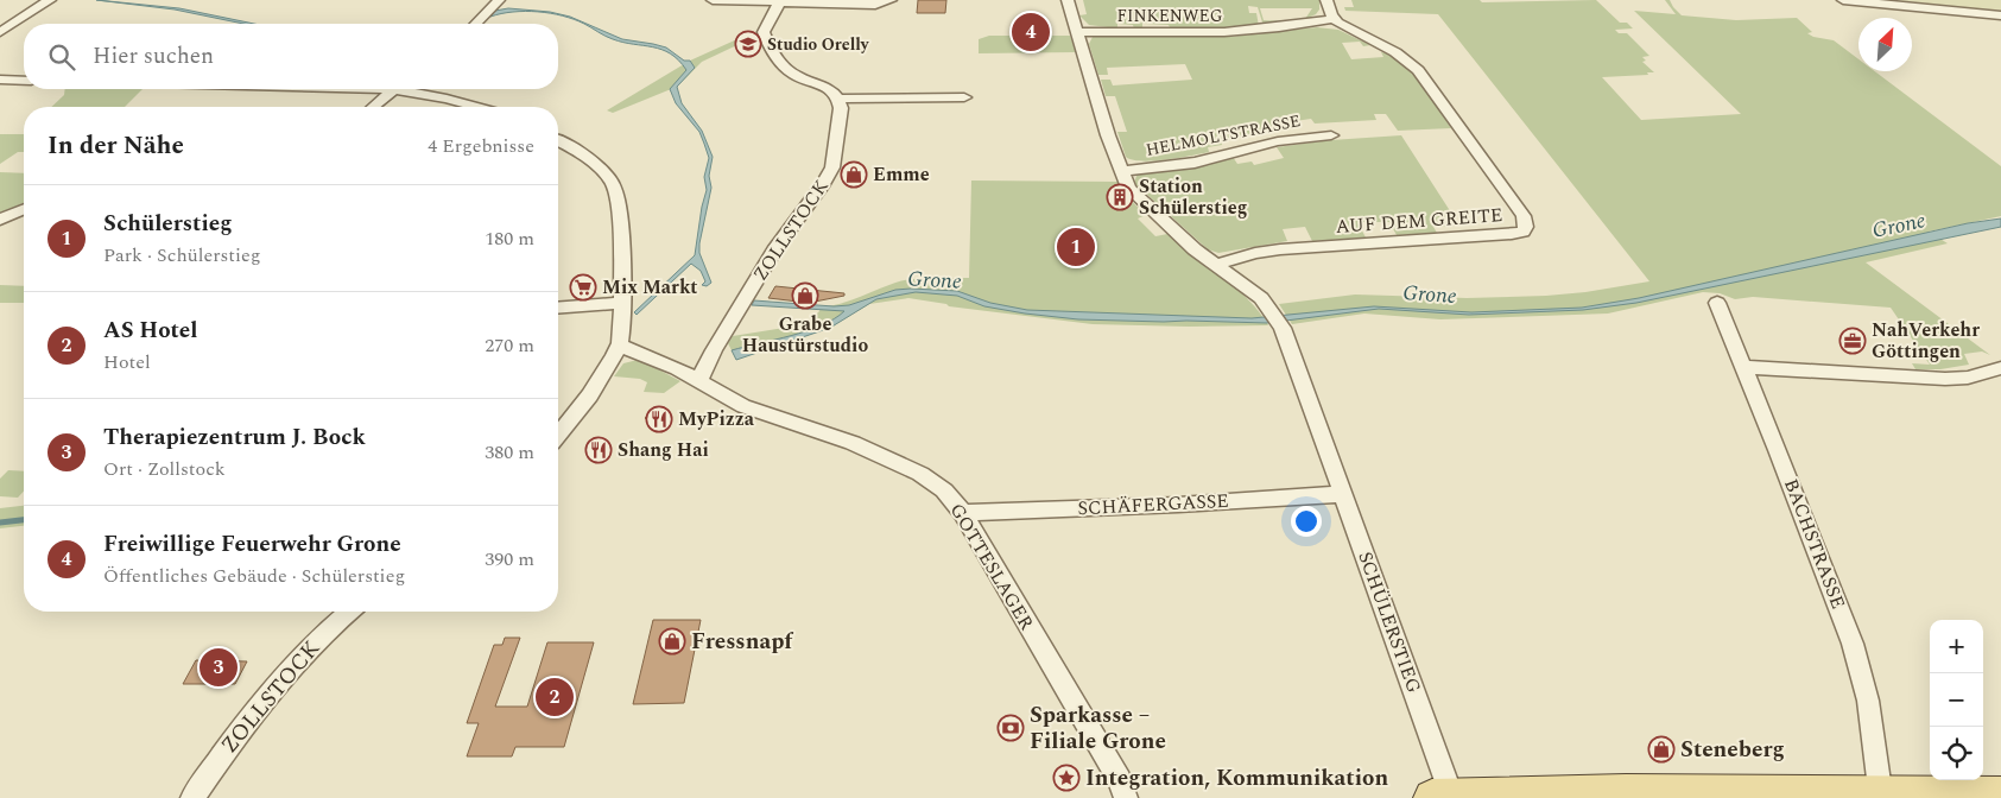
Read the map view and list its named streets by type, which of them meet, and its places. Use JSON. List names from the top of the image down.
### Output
{
  "streets": {
    "street": [
      "FINKENWEG",
      "HELMOLTSTRASSE",
      "AUF DEM GREITE",
      "ZOLLSTOCK",
      "SCHÄFERGASSE",
      "BACHSTRASSE",
      "GOTTESLAGER",
      "SCHÜLERSTIEG"
    ]
  },
  "crossings": [
    ["FINKENWEG", "AUF DEM GREITE"],
    ["FINKENWEG", "SCHÜLERSTIEG"],
    ["HELMOLTSTRASSE", "SCHÜLERSTIEG"],
    ["AUF DEM GREITE", "SCHÜLERSTIEG"],
    ["ZOLLSTOCK", "GOTTESLAGER"],
    ["SCHÄFERGASSE", "GOTTESLAGER"],
    ["SCHÄFERGASSE", "SCHÜLERSTIEG"]
  ],
  "water": ["Grone"],
  "places": {
    "school or university": ["Studio Orelly"],
    "shop": [
      "Emme",
      "Grabe Haustürstudio",
      "Fressnapf",
      "Steneberg"
    ],
    "building": ["Station Schülerstieg"],
    "supermarket": ["Mix Markt"],
    "office": ["NahVerkehr Göttingen"],
    "restaurant": ["MyPizza", "Shang Hai"],
    "bank": ["Sparkasse – Filiale Grone"],
    "place": ["Integration, Kommunikation"]
  },
  "north": "top right",
  "page": {
    "pins": [
      "4",
      "1",
      "3",
      "2"
    ],
    "search": "Hier suchen",
    "heading": ["In der Nähe", "4 Ergebnisse"],
    "list": [
      {
        "mark": "1",
        "name": "Schülerstieg",
        "note": "Park · Schülerstieg",
        "value": "180 m"
      },
      {
        "mark": "2",
        "name": "AS Hotel",
        "note": "Hotel",
        "value": "270 m"
      },
      {
        "mark": "3",
        "name": "Therapiezentrum J. Bock",
        "note": "Ort · Zollstock",
        "value": "380 m"
      },
      {
        "mark": "4",
        "name": "Freiwillige Feuerwehr Grone",
        "note": "Öffentliches Gebäude · Schülerstieg",
        "value": "390 m"
      }
    ],
    "map_buttons": ["+", "−"]
  }
}
